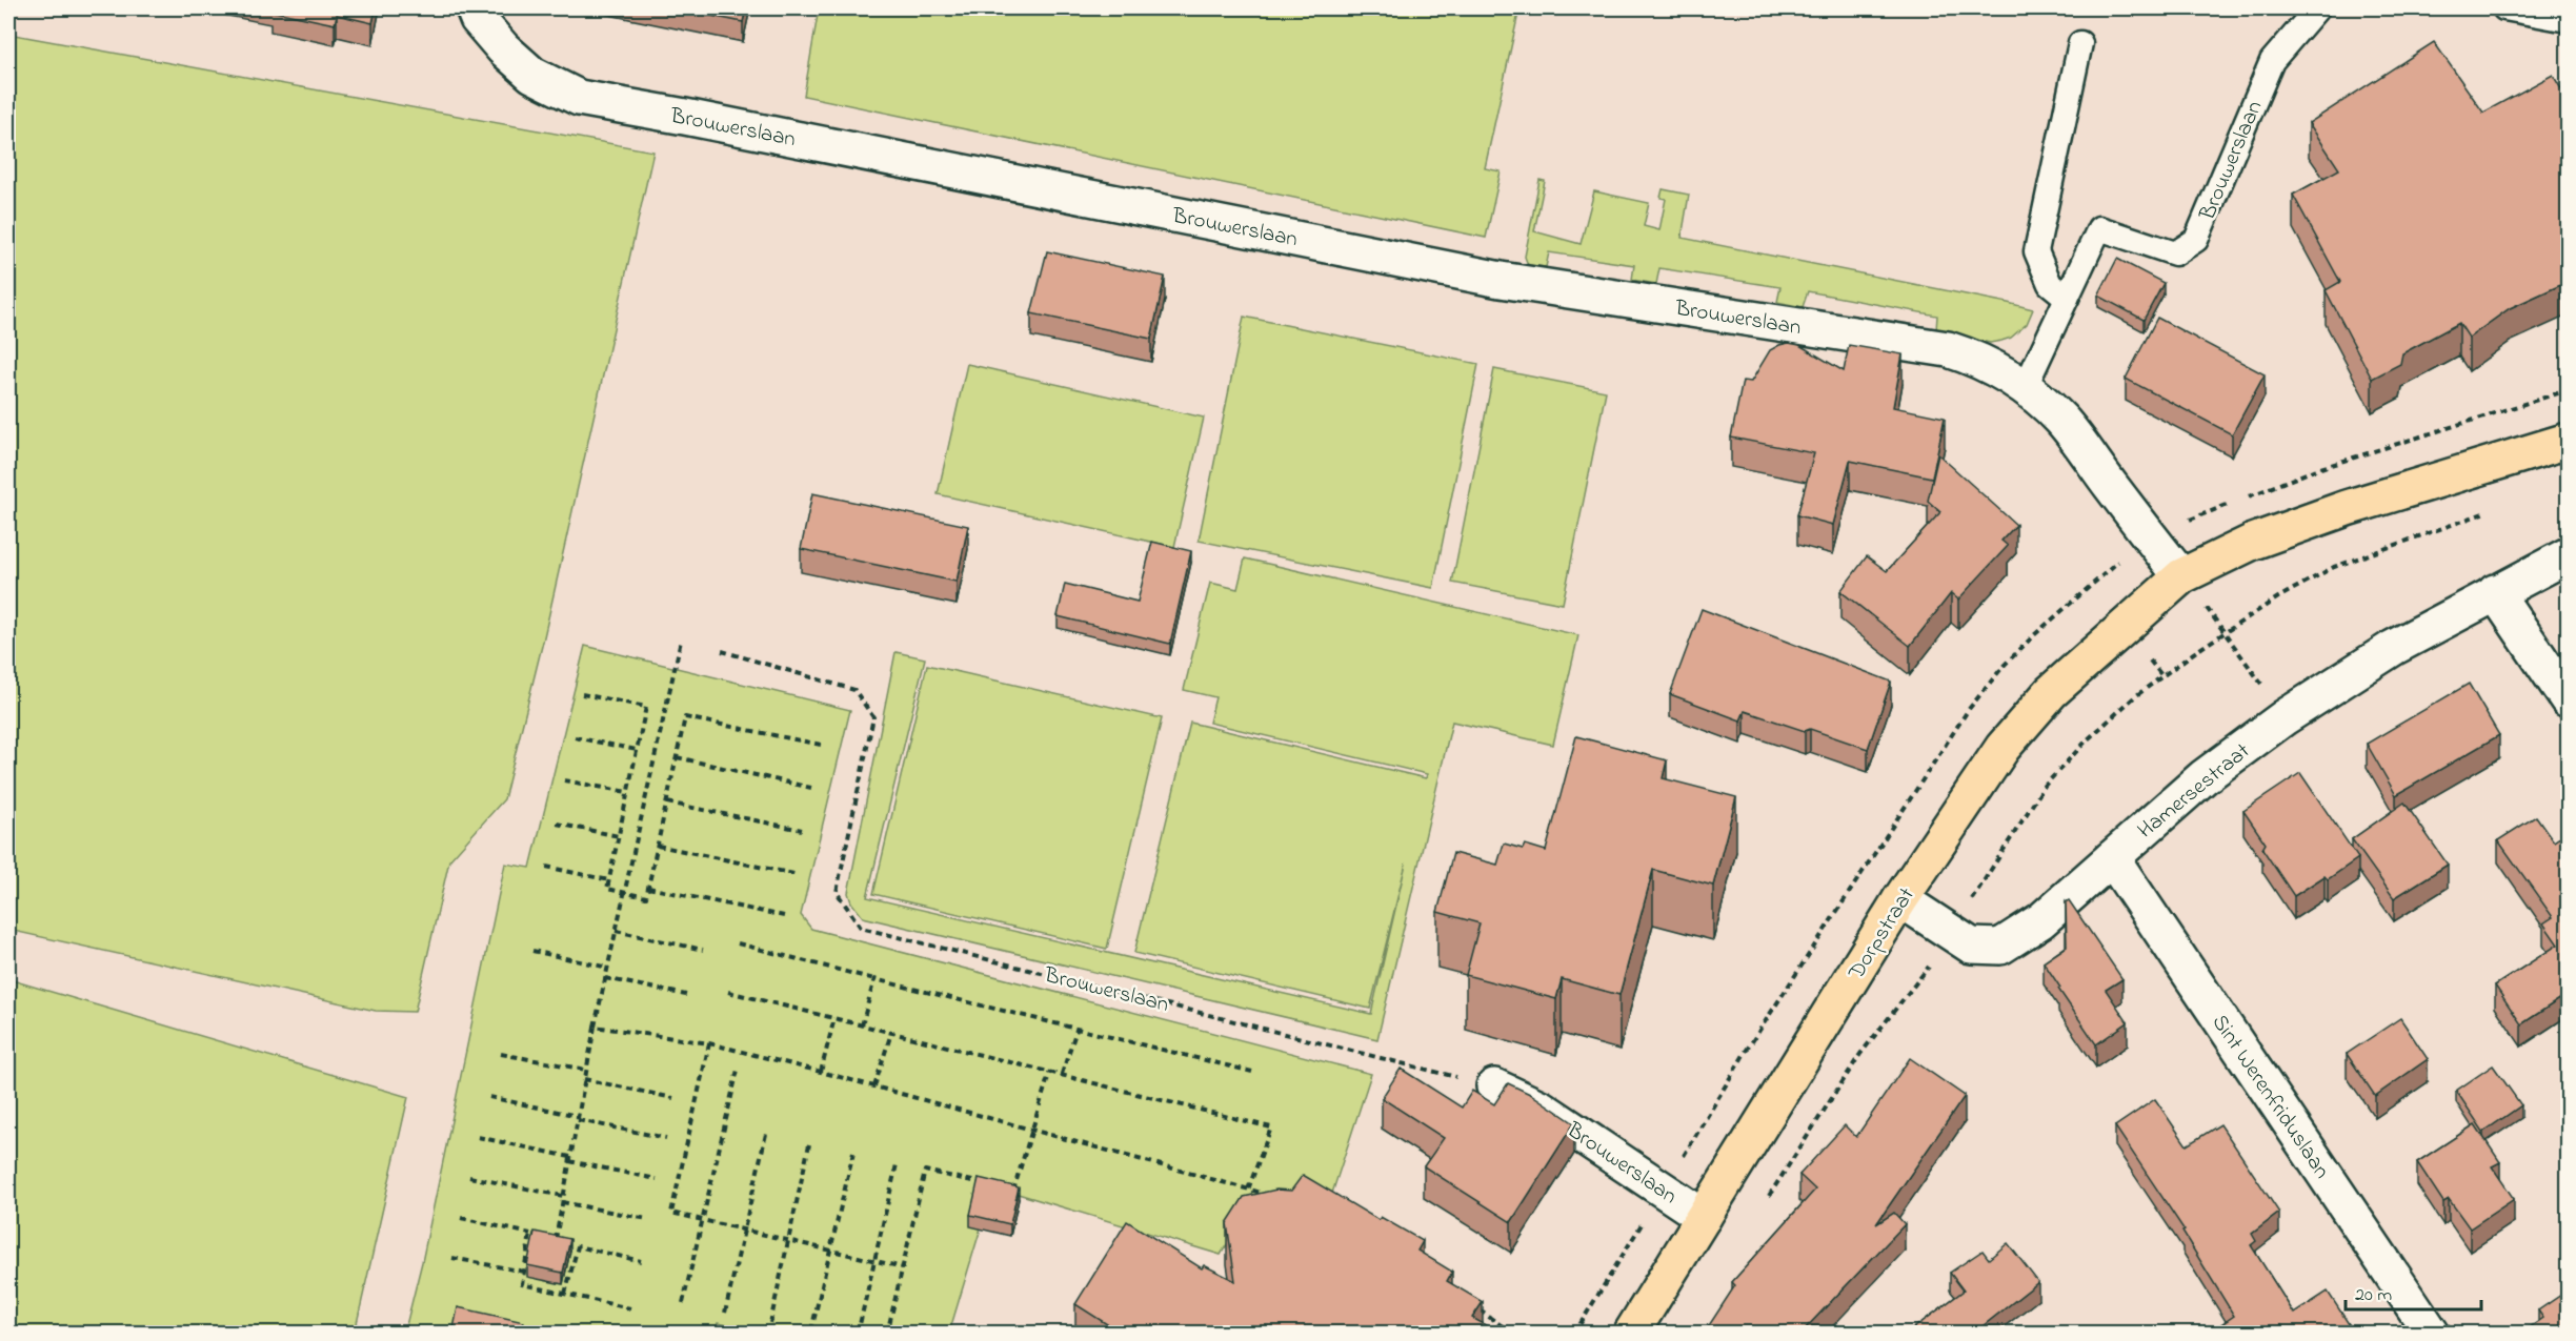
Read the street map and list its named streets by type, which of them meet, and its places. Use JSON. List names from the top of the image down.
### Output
{
  "streets": {
    "main road": ["Dorpstraat"],
    "street": ["Brouwerslaan", "Hamersestraat", "Sint Werenfriduslaan"]
  },
  "crossings": [
    ["Brouwerslaan", "Dorpstraat"],
    ["Hamersestraat", "Dorpstraat"],
    ["Hamersestraat", "Sint Werenfriduslaan"]
  ],
  "scale_bar": "20 m"
}
